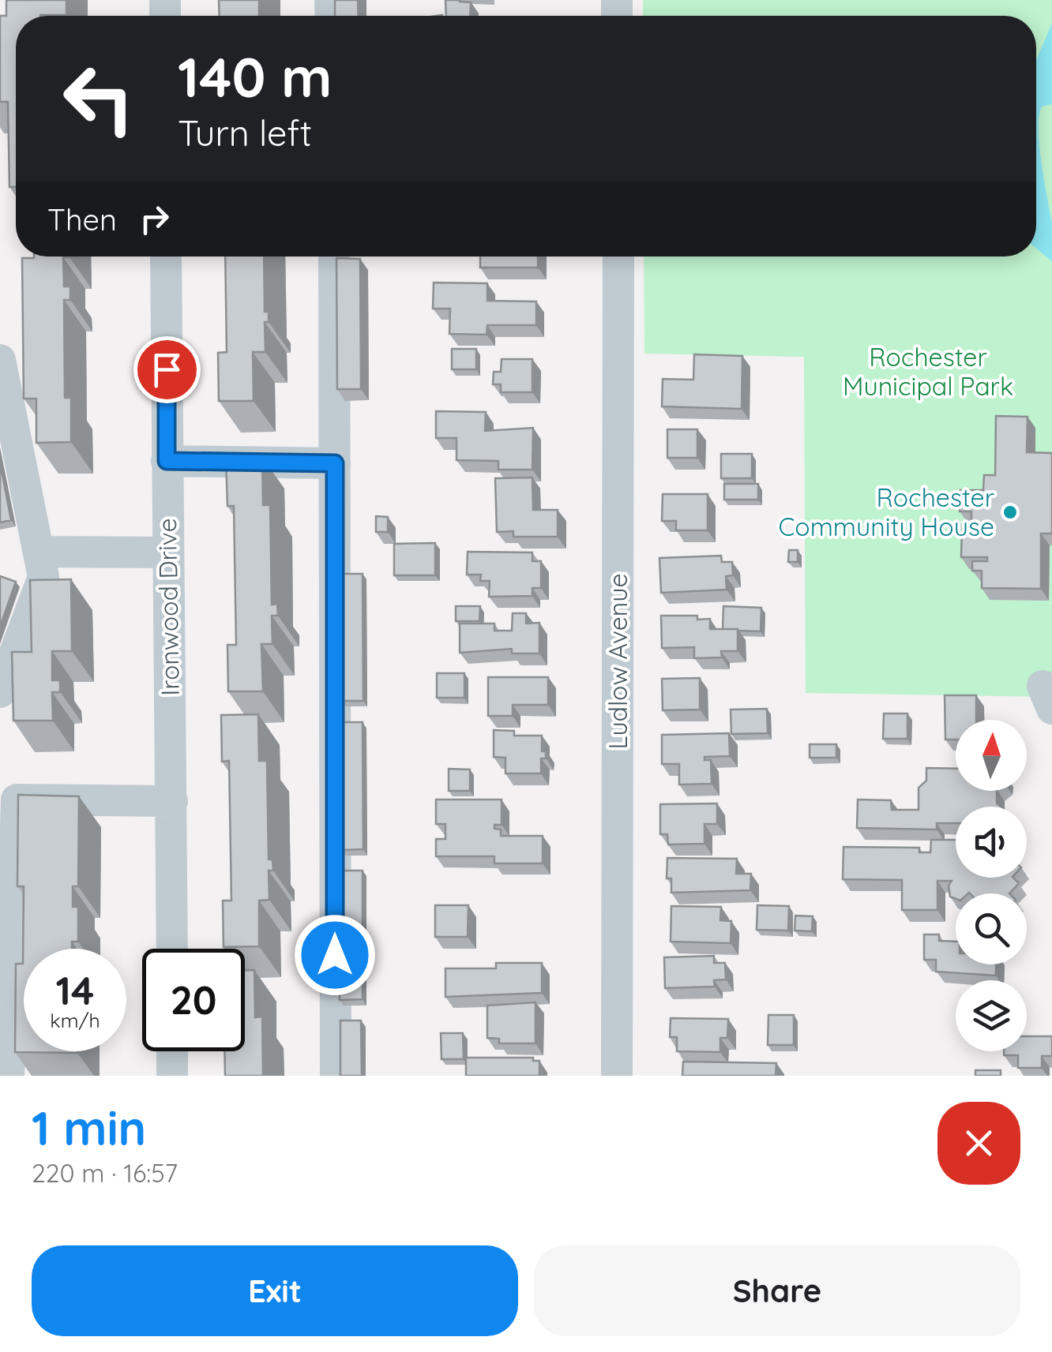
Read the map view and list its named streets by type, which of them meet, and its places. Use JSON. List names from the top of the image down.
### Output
{
  "streets": {
    "street": ["Ironwood Drive", "Ludlow Avenue"]
  },
  "parks": ["Rochester Municipal Park"],
  "places": ["Rochester Community House"],
  "north": "top",
  "page": {
    "turn": ["140 m", "Turn left"],
    "then": "Then",
    "speed": "14 km/h",
    "limit": "20",
    "heading": ["1 min", "220 m · 16:57"],
    "buttons": ["Exit", "Share"]
  }
}
